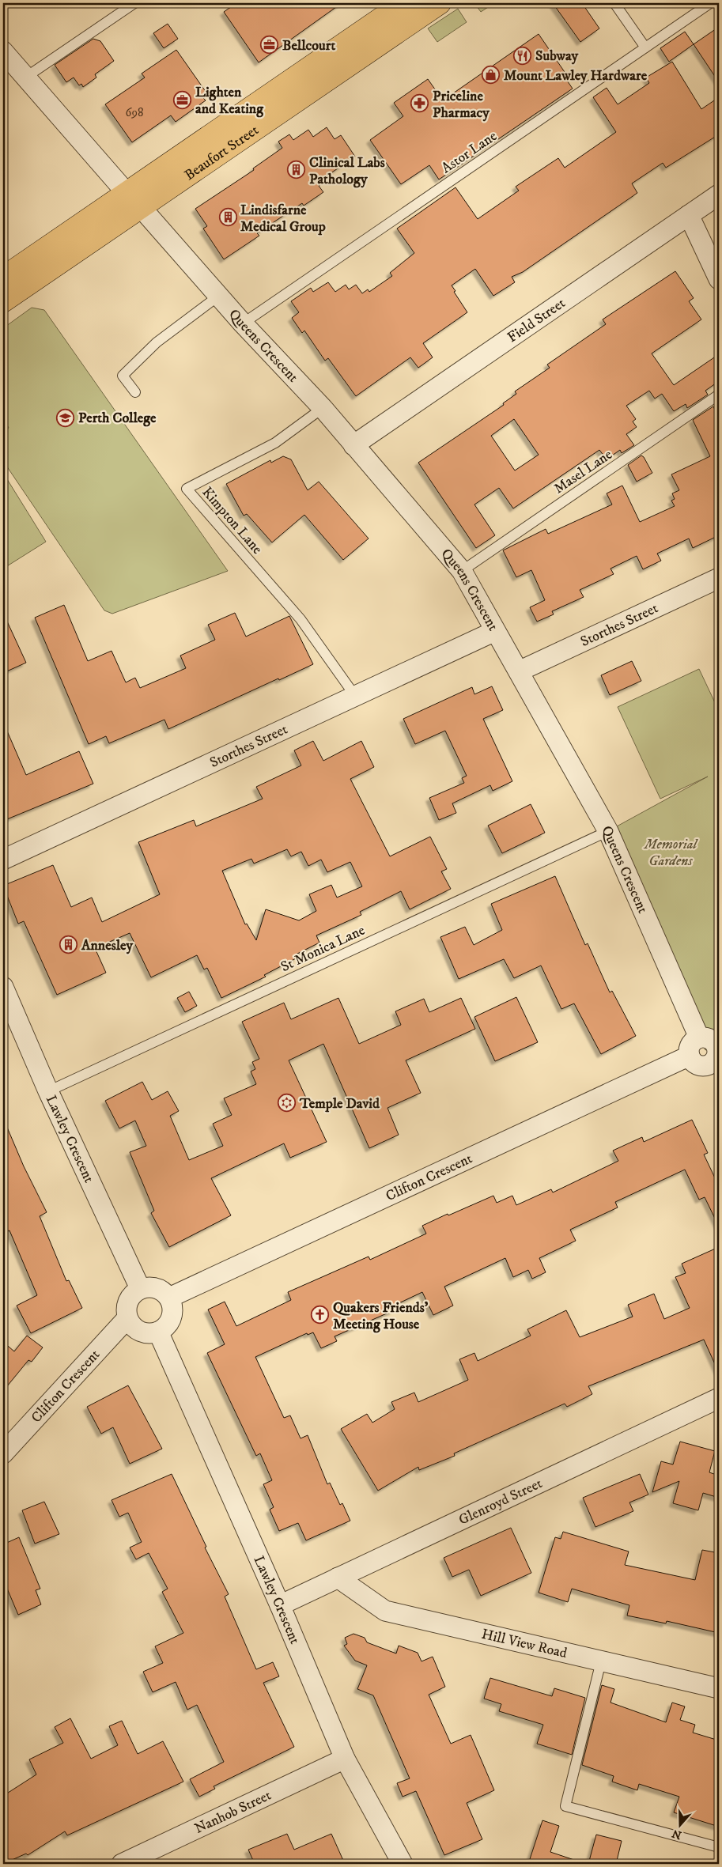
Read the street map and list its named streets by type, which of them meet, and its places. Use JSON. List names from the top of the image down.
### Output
{
  "streets": {
    "main road": ["Beaufort Street"],
    "street": [
      "Field Street",
      "Queens Crescent",
      "Storthes Street",
      "Lawley Crescent",
      "Clifton Crescent",
      "Glenroyd Street",
      "Hill View Road",
      "Nanhob Street"
    ],
    "lane": [
      "Astor Lane",
      "Masel Lane",
      "Kimpton Lane",
      "St Monica Lane"
    ]
  },
  "crossings": [
    ["Astor Lane", "Queens Crescent"],
    ["Beaufort Street", "Queens Crescent"],
    ["Field Street", "Queens Crescent"],
    ["Queens Crescent", "Masel Lane"],
    ["Queens Crescent", "Kimpton Lane"],
    ["Queens Crescent", "Storthes Street"],
    ["Queens Crescent", "St Monica Lane"],
    ["Queens Crescent", "Clifton Crescent"],
    ["Kimpton Lane", "Storthes Street"],
    ["St Monica Lane", "Lawley Crescent"],
    ["Lawley Crescent", "Clifton Crescent"],
    ["Lawley Crescent", "Glenroyd Street"],
    ["Lawley Crescent", "Nanhob Street"],
    ["Glenroyd Street", "Hill View Road"]
  ],
  "parks": ["Memorial Gardens"],
  "places": {
    "office": ["Bellcourt", "Lighten and Keating"],
    "restaurant": ["Subway"],
    "shop": ["Mount Lawley Hardware"],
    "pharmacy": ["Priceline Pharmacy"],
    "building": ["Clinical Labs Pathology", "Lindisfarne Medical Group", "Annesley"],
    "school or university": ["Perth College"],
    "synagogue": ["Temple David"],
    "church": ["Quakers Friends' Meeting House"]
  },
  "house_numbers": ["698"],
  "north": "bottom"
}
